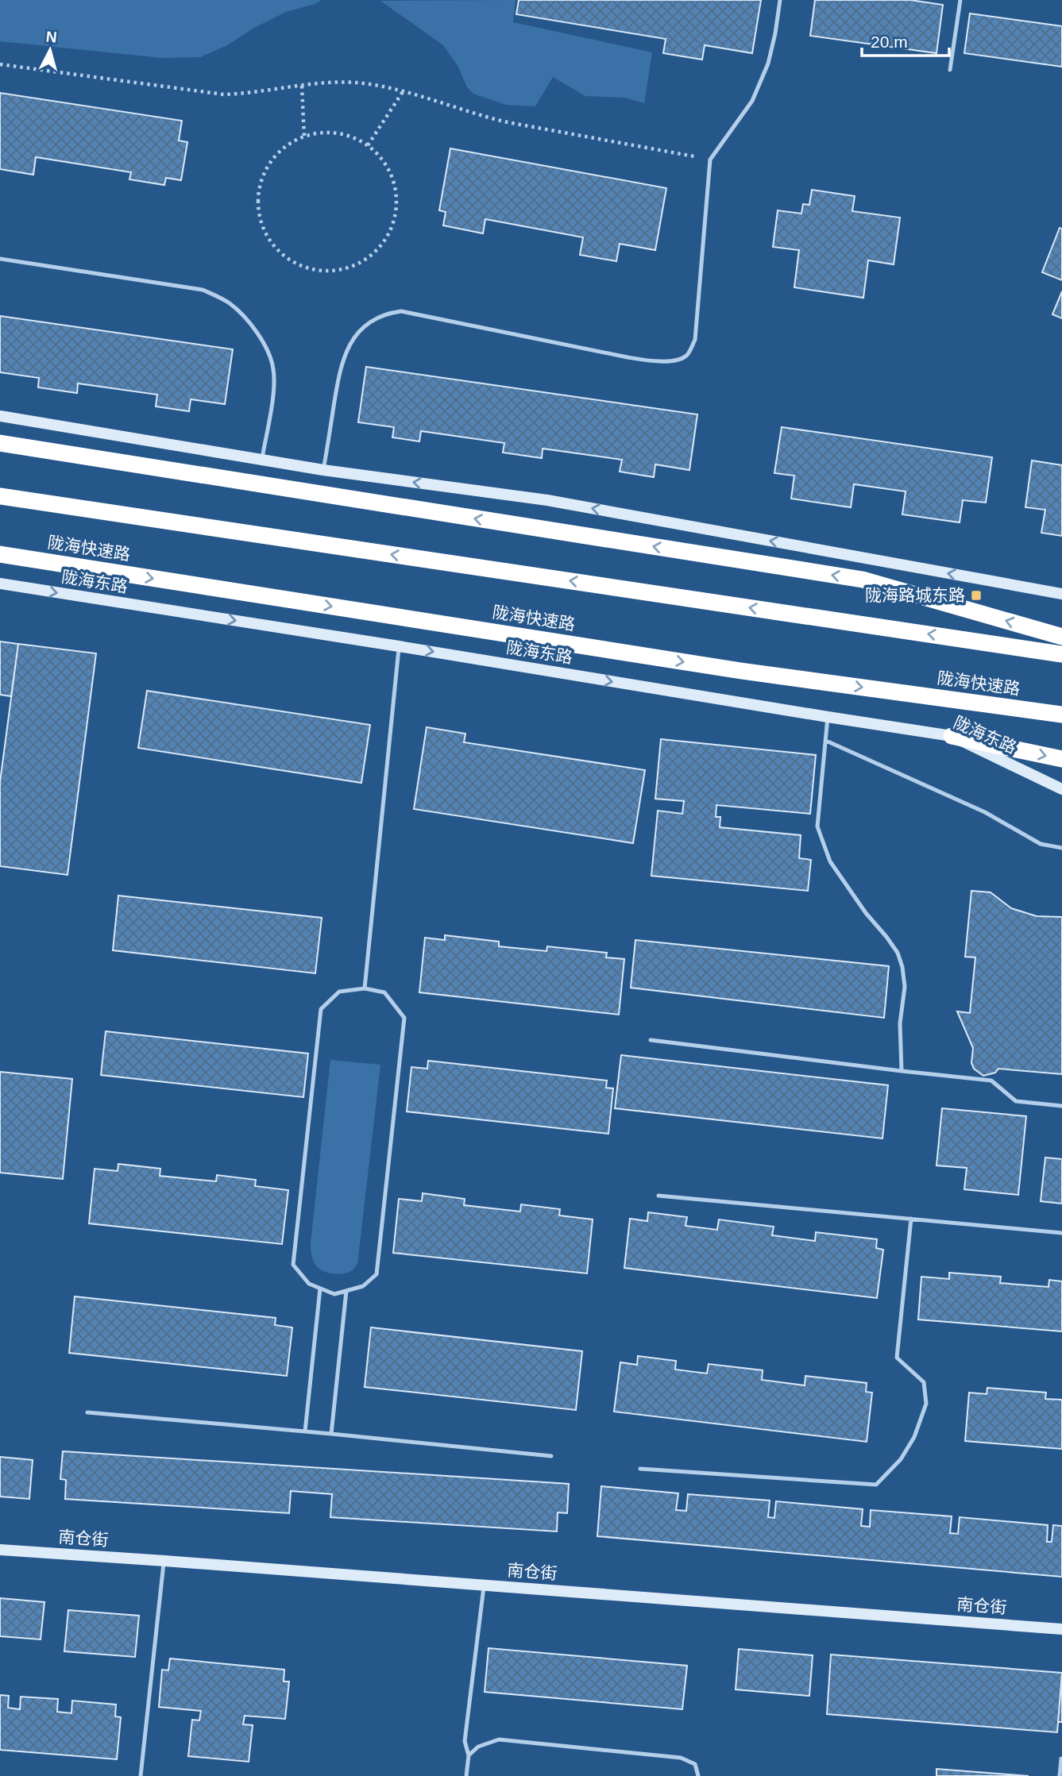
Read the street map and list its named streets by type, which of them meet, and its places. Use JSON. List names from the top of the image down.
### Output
{
  "streets": {
    "highway": ["陇海快速路"],
    "street": ["陇海东路", "南仓街"]
  },
  "one_way": ["陇海东路"],
  "places": {
    "transit": ["陇海路城东路"]
  },
  "scale_bar": "20 m",
  "north": "top"
}
